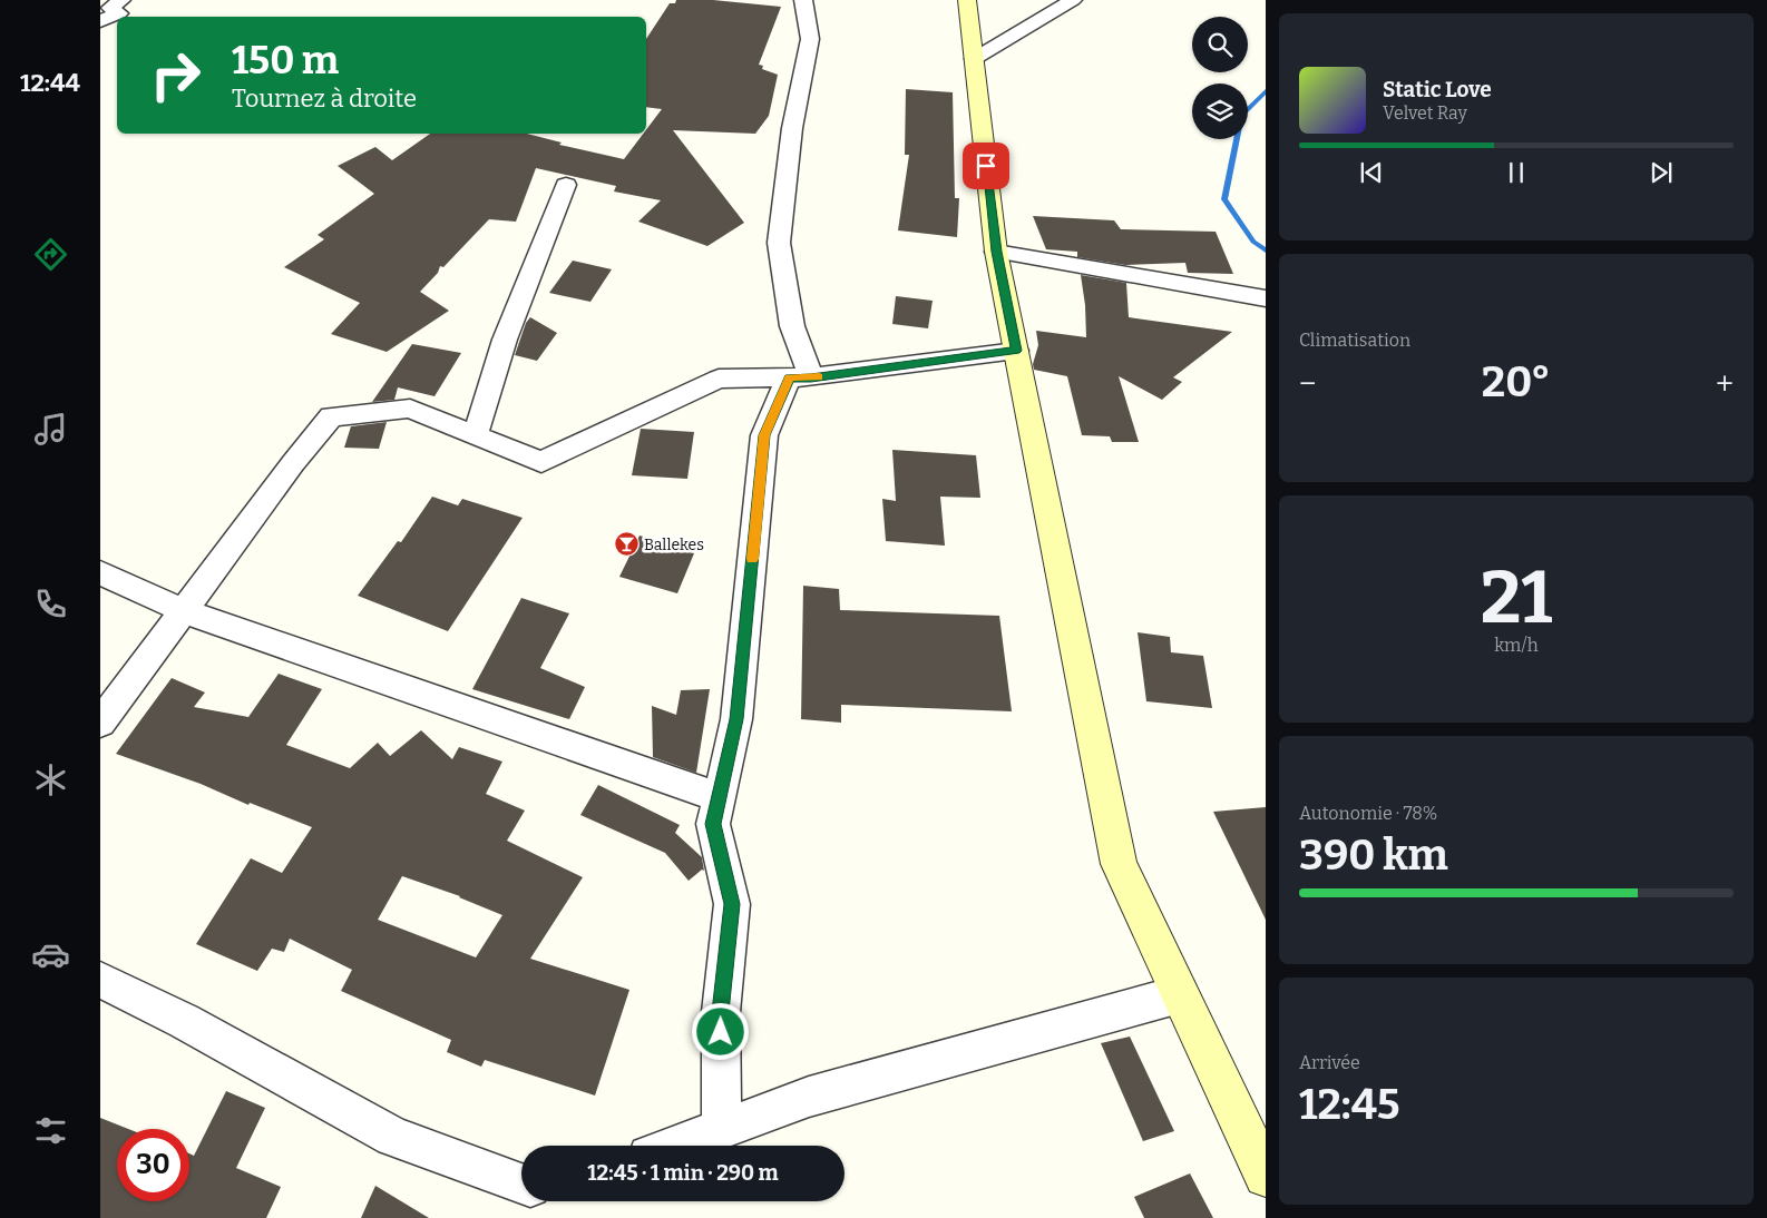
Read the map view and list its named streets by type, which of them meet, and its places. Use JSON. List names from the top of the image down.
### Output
{
  "places": {
    "bar": ["Ballekes"]
  },
  "page": {
    "tabs": "12:44",
    "turn": ["150 m", "Tournez à droite"],
    "song": ["Static Love", "Velvet Ray"],
    "tile": [
      "Climatisation",
      ["21", "km/h"],
      ["Autonomie · 78%", "390 km"],
      ["Arrivée", "12:45"]
    ],
    "heat": ["−", "20°", "+"],
    "limit": "30",
    "trip": "12:45 · 1 min · 290 m"
  }
}
